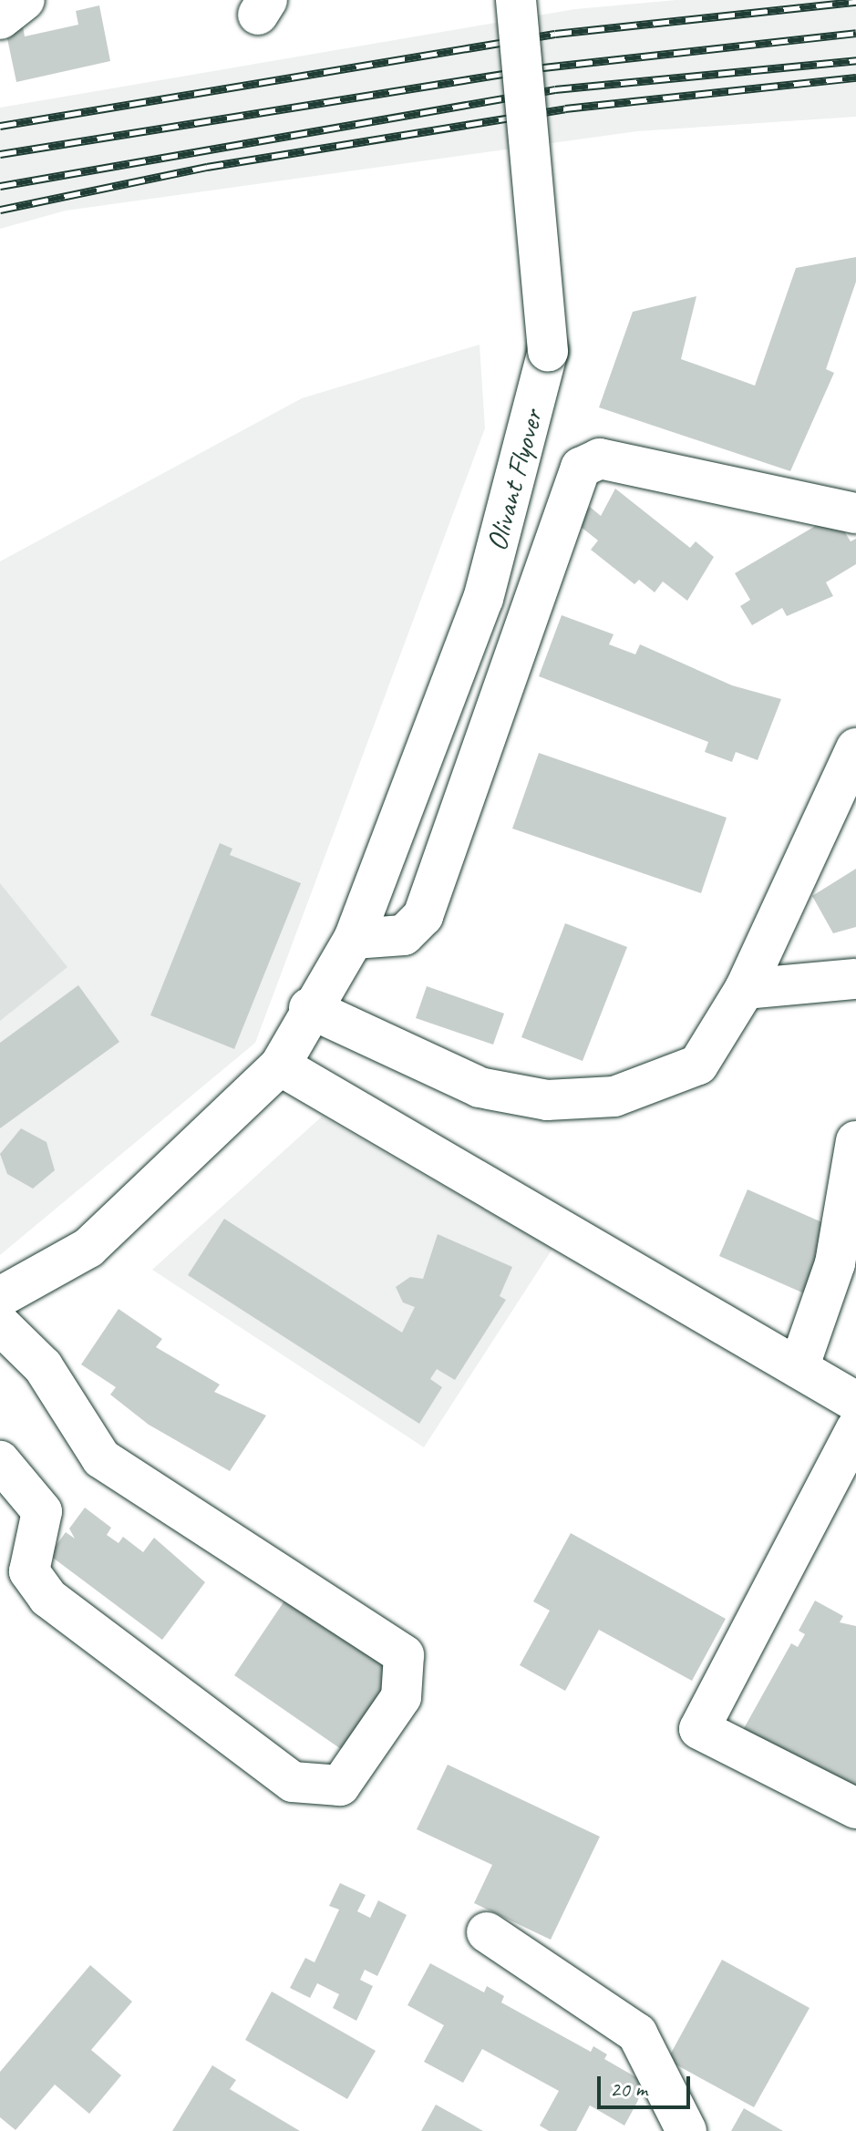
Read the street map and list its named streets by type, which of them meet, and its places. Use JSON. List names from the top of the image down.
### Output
{
  "streets": {
    "street": ["Olivant Flyover"]
  },
  "scale_bar": "20 m"
}
